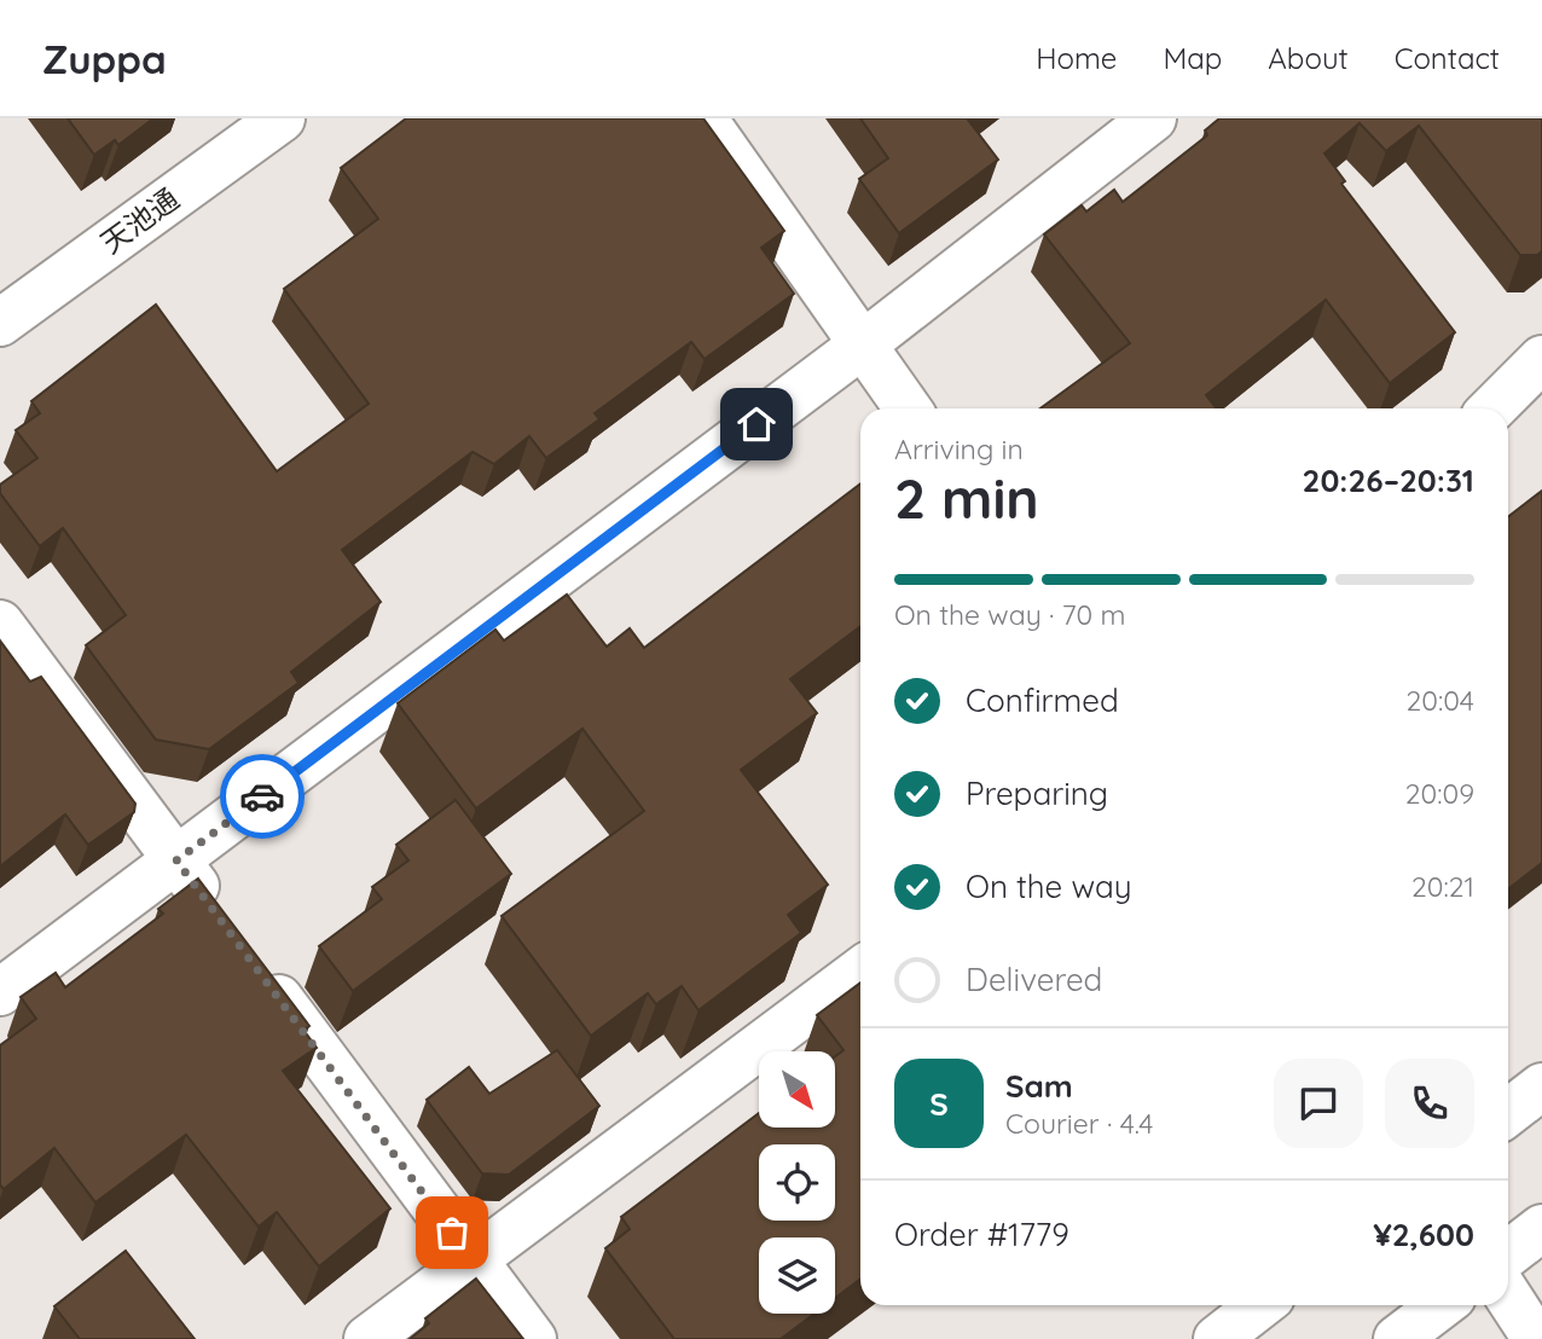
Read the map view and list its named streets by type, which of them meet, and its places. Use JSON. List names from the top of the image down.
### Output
{
  "streets": {
    "street": ["天池通"]
  },
  "north": "bottom right",
  "page": {
    "header": "Zuppa",
    "nav": [
      "Home",
      "Map",
      "About",
      "Contact"
    ],
    "heading": ["2 min", "Arriving in", "20:26–20:31"],
    "panel": [
      "Sam",
      "Courier · 4.4",
      "Order #1779",
      "¥2,600"
    ],
    "bar": "On the way · 70 m",
    "list": [
      ["Confirmed", "20:04"],
      ["Preparing", "20:09"],
      ["On the way", "20:21"],
      "Delivered"
    ],
    "round": "S"
  }
}
